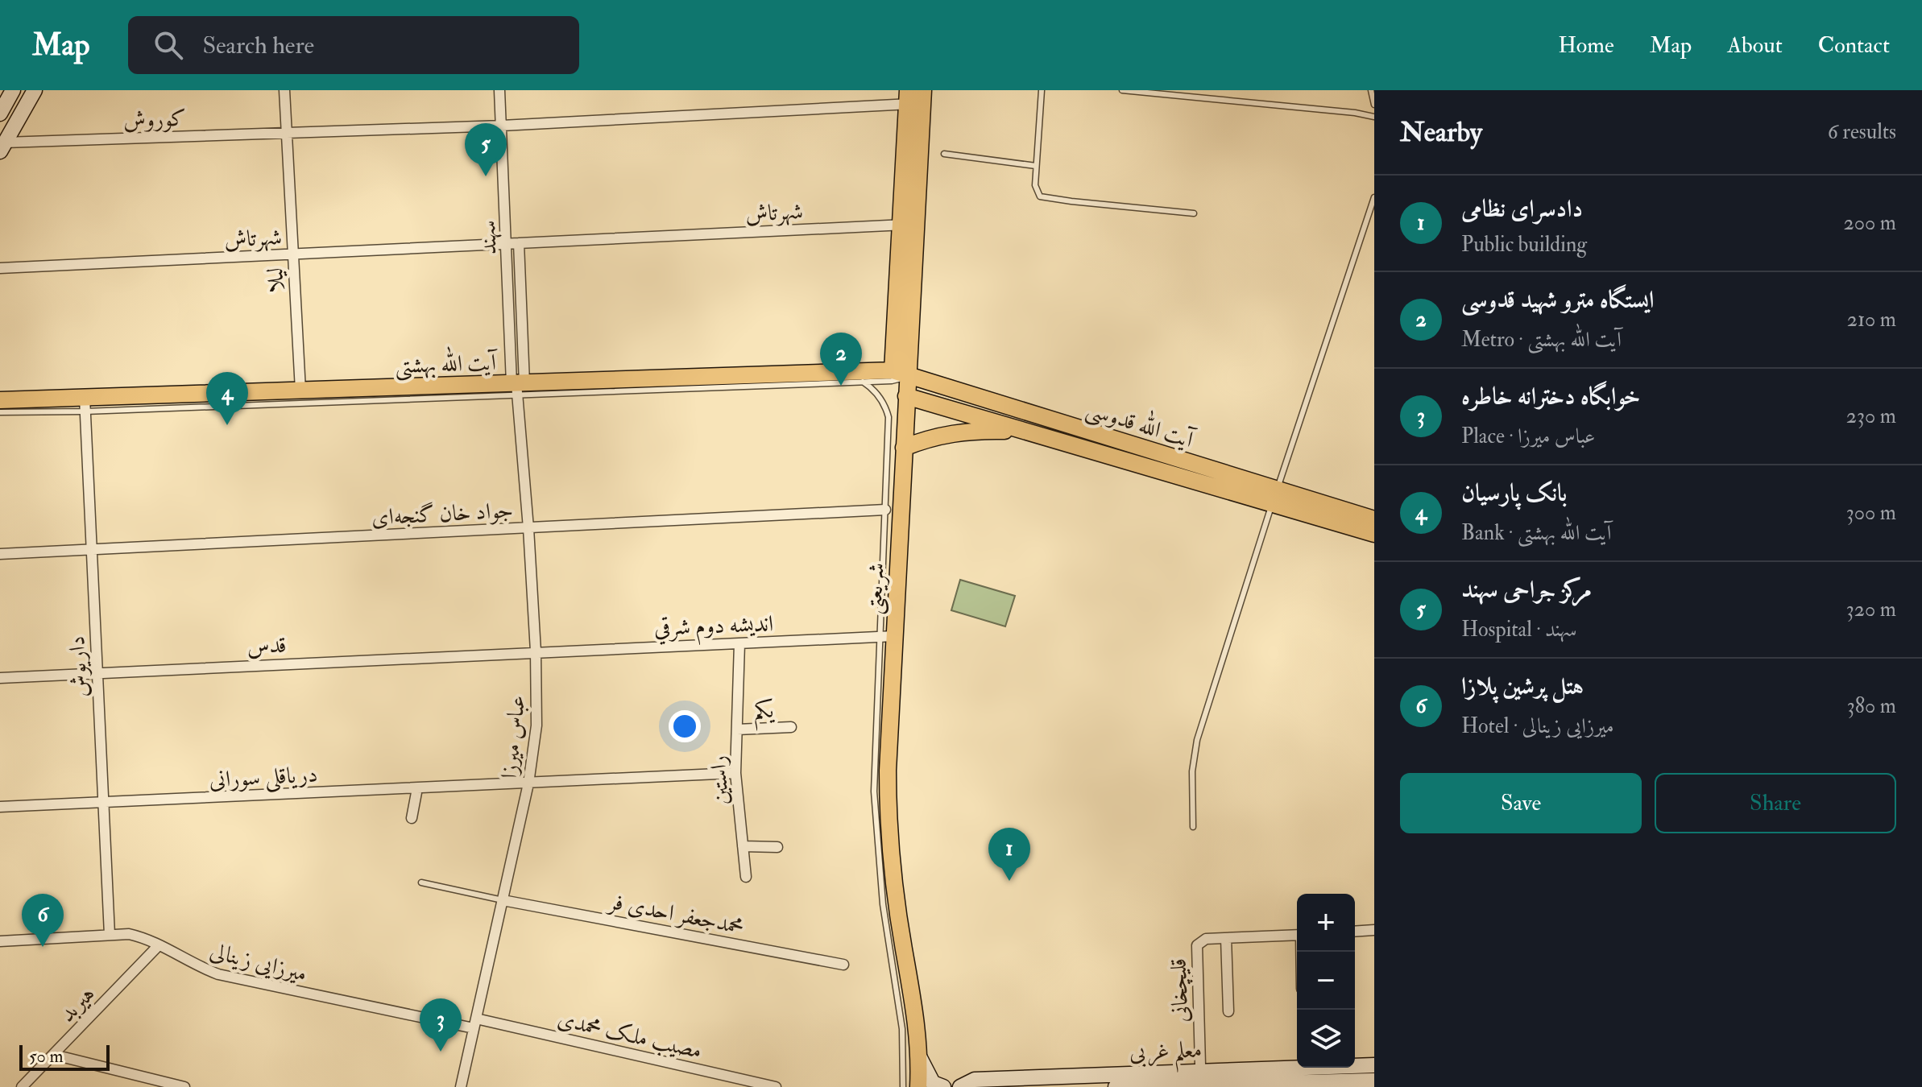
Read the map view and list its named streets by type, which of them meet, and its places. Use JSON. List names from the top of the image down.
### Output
{
  "streets": {
    "main road": [
      "آیت الله بهشتی",
      "آیت الله قدوسی",
      "شریعتی",
      "معلم غربی"
    ],
    "street": [
      "کوروش",
      "شهرتاش",
      "سهند",
      "لیلا",
      "جواد خان گنجه‌ای",
      "انديشه دوم شرقي",
      "قدس",
      "داریوش",
      "یکم",
      "عباس میرزا",
      "دریاقلی سورانی",
      "راستین",
      "محمدجعفر احدی فر",
      "میرزایی زینالی",
      "قلیچخانی",
      "هیربد",
      "مصیب ملک محمدی"
    ]
  },
  "crossings": [
    ["کوروش", "سهند"],
    ["کوروش", "لیلا"],
    ["کوروش", "شریعتی"],
    ["شهرتاش", "سهند"],
    ["شهرتاش", "لیلا"],
    ["شهرتاش", "شریعتی"],
    ["سهند", "آیت الله بهشتی"],
    ["سهند", "عباس میرزا"],
    ["لیلا", "آیت الله بهشتی"],
    ["آیت الله بهشتی", "آیت الله قدوسی"],
    ["آیت الله بهشتی", "شریعتی"],
    ["آیت الله بهشتی", "داریوش"],
    ["آیت الله بهشتی", "عباس میرزا"],
    ["آیت الله قدوسی", "شریعتی"],
    ["جواد خان گنجه‌ای", "شریعتی"],
    ["جواد خان گنجه‌ای", "داریوش"],
    ["جواد خان گنجه‌ای", "عباس میرزا"],
    ["شریعتی", "انديشه دوم شرقي"],
    ["انديشه دوم شرقي", "قدس"],
    ["انديشه دوم شرقي", "عباس میرزا"],
    ["انديشه دوم شرقي", "راستین"],
    ["قدس", "داریوش"],
    ["قدس", "عباس میرزا"],
    ["داریوش", "دریاقلی سورانی"],
    ["داریوش", "میرزایی زینالی"],
    ["یکم", "راستین"],
    ["عباس میرزا", "دریاقلی سورانی"],
    ["عباس میرزا", "محمدجعفر احدی فر"],
    ["عباس میرزا", "میرزایی زینالی"],
    ["عباس میرزا", "مصیب ملک محمدی"],
    ["دریاقلی سورانی", "راستین"],
    ["میرزایی زینالی", "هیربد"],
    ["میرزایی زینالی", "مصیب ملک محمدی"]
  ],
  "scale_bar": "50 m",
  "page": {
    "header": "Map",
    "search": "Search here",
    "nav": [
      "Home",
      "Map",
      "About",
      "Contact"
    ],
    "heading": ["Nearby", "6 results"],
    "pins": [
      "5",
      "2",
      "4",
      "1",
      "6",
      "3"
    ],
    "list": [
      {
        "mark": "1",
        "name": "دادسرای نظامی",
        "note": "Public building",
        "value": "200 m"
      },
      {
        "mark": "2",
        "name": "ایستگاه مترو شهید قدوسی",
        "note": "Metro · آیت الله بهشتی",
        "value": "210 m"
      },
      {
        "mark": "3",
        "name": "خوابگاه دخترانه خاطره",
        "note": "Place · عباس میرزا",
        "value": "230 m"
      },
      {
        "mark": "4",
        "name": "بانک پارسیان",
        "note": "Bank · آیت الله بهشتی",
        "value": "300 m"
      },
      {
        "mark": "5",
        "name": "مرکز جراحی سهند",
        "note": "Hospital · سهند",
        "value": "320 m"
      },
      {
        "mark": "6",
        "name": "هتل پرشین پلازا",
        "note": "Hotel · میرزایی زینالی",
        "value": "380 m"
      }
    ],
    "buttons": ["Save", "Share"],
    "map_buttons": ["+", "−"],
    "scale": "50 m"
  }
}
